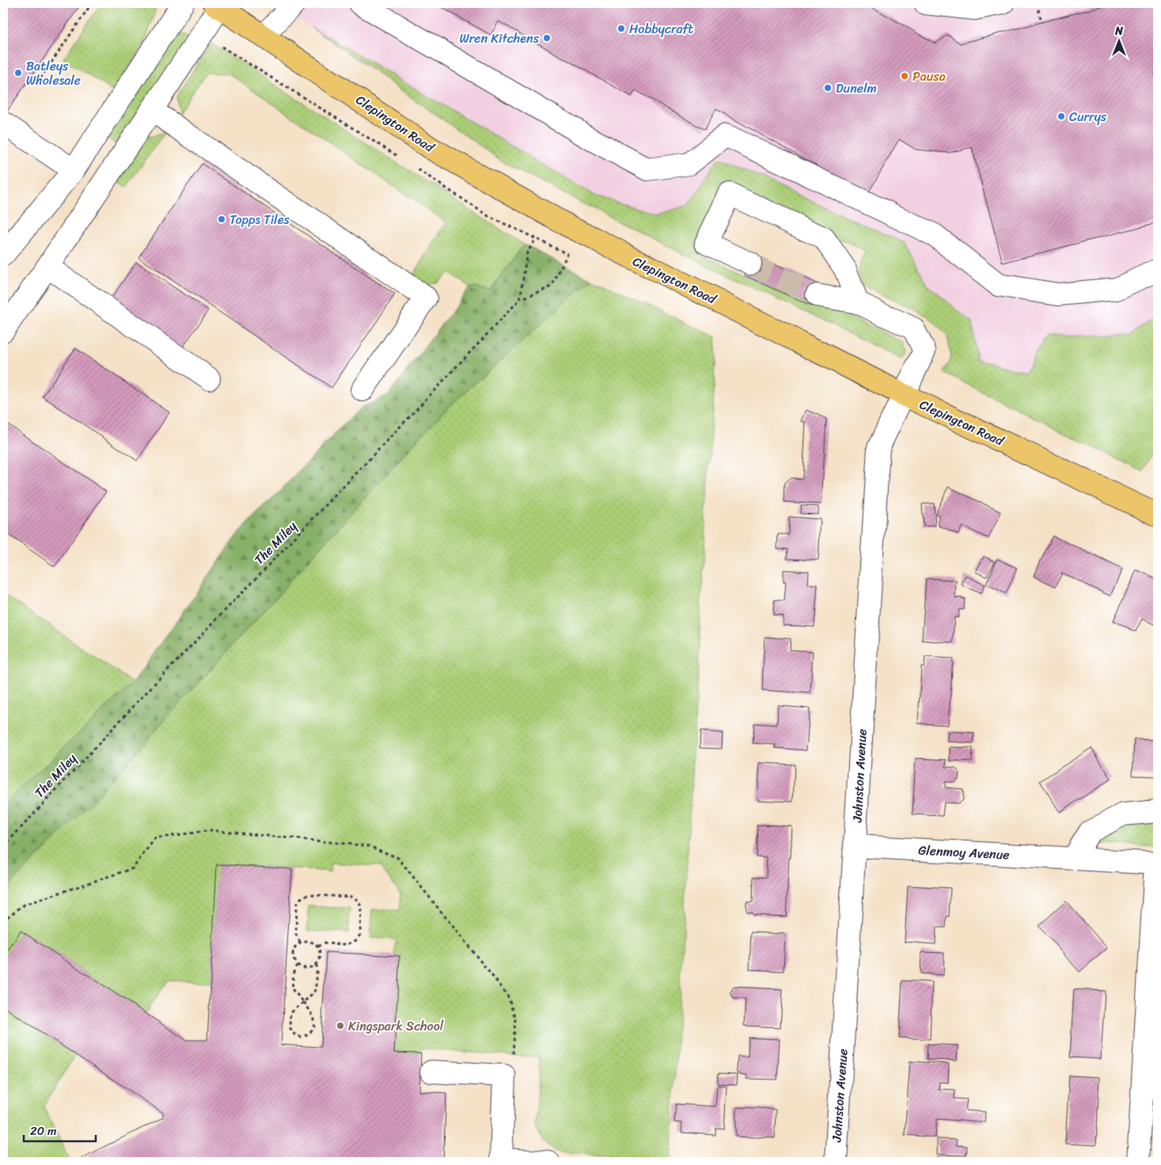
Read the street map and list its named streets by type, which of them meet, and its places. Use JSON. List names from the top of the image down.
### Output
{
  "streets": {
    "main road": ["Clepington Road"],
    "street": ["Johnston Avenue", "Glenmoy Avenue"],
    "path": ["The Miley"]
  },
  "crossings": [
    ["Clepington Road", "Johnston Avenue"],
    ["Johnston Avenue", "Glenmoy Avenue"]
  ],
  "places": [
    "Hobbycraft",
    "Wren Kitchens",
    "Batleys Wholesale",
    "Pausa",
    "Dunelm",
    "Currys",
    "Topps Tiles",
    "Kingspark School"
  ],
  "scale_bar": "20 m",
  "north": "top"
}
